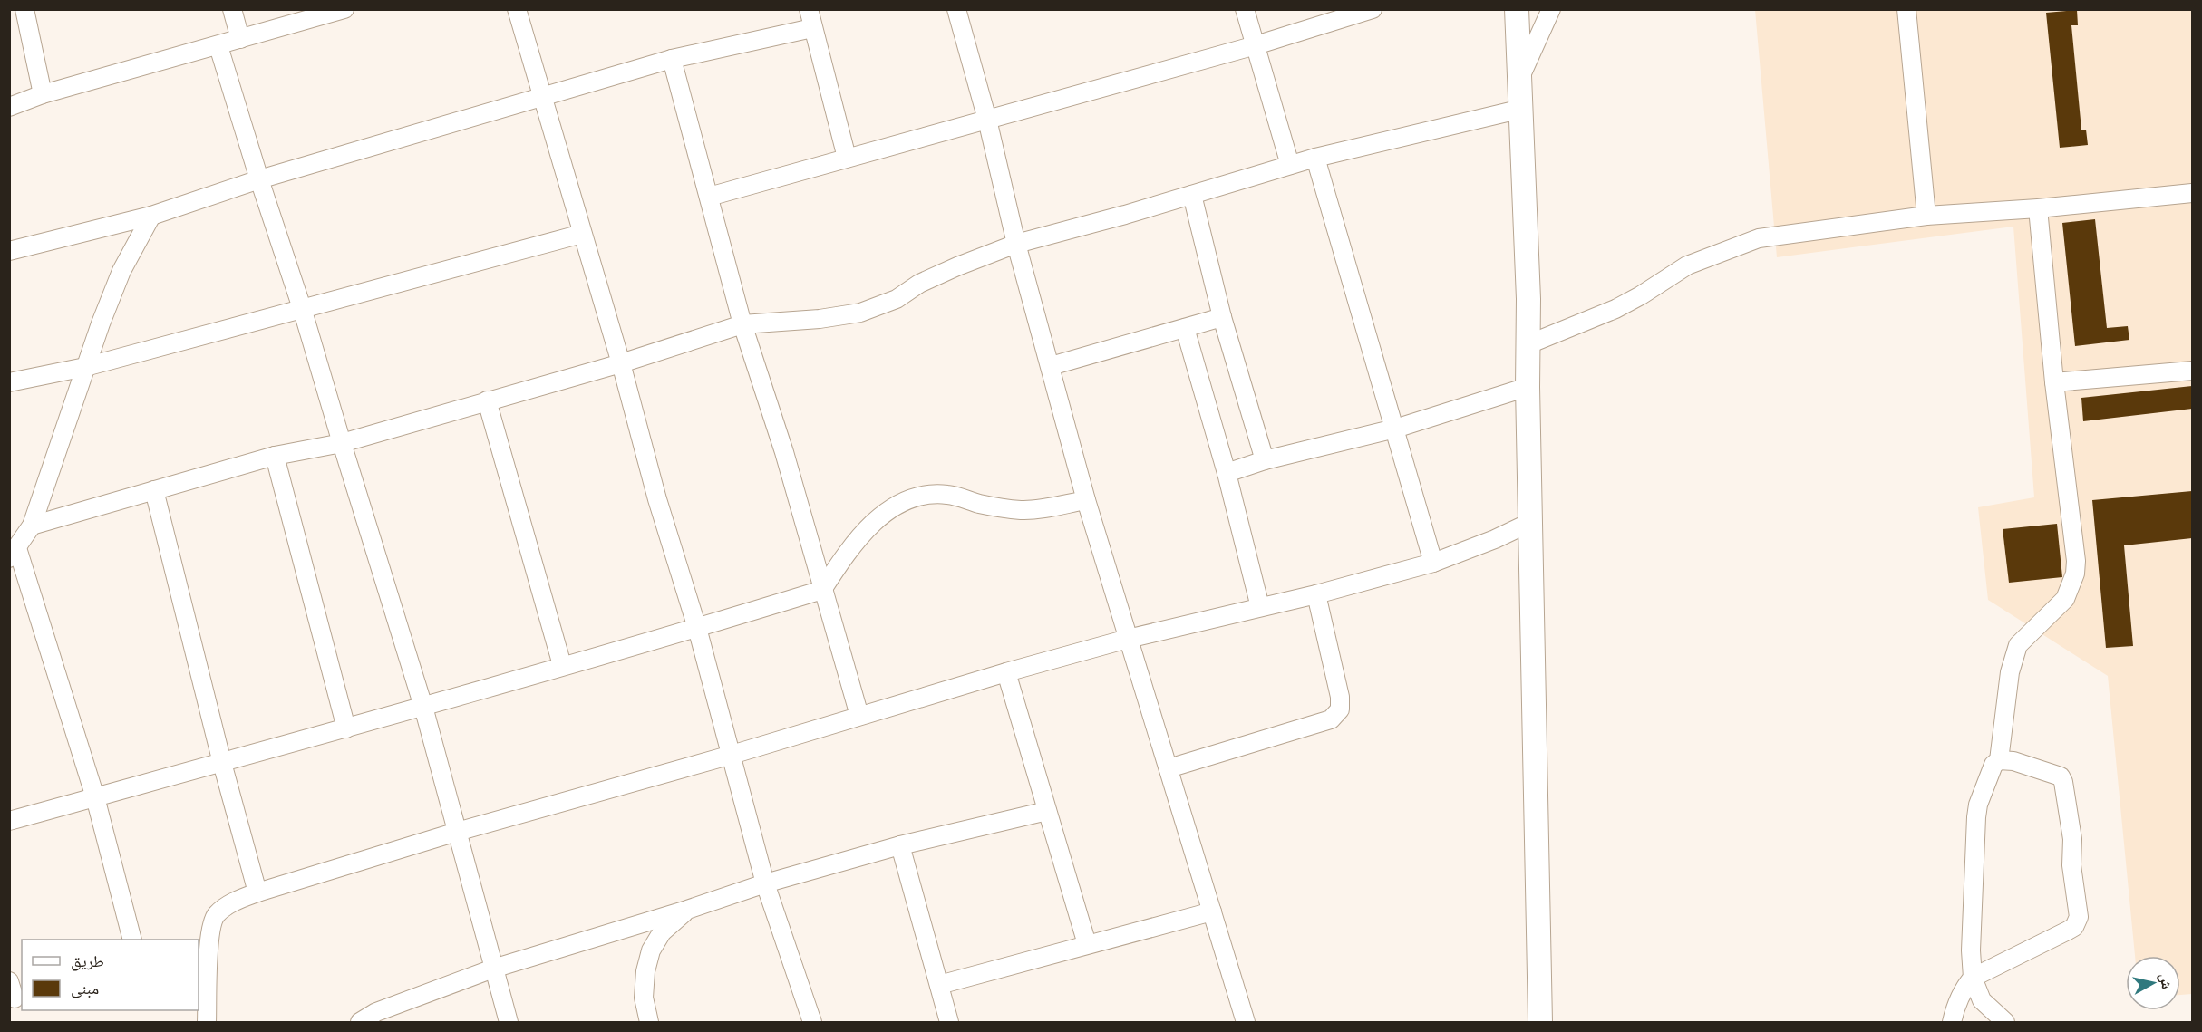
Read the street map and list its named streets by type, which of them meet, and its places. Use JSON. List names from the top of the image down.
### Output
{
  "legend": ["طريق", "مبنى"],
  "north": "right"
}
